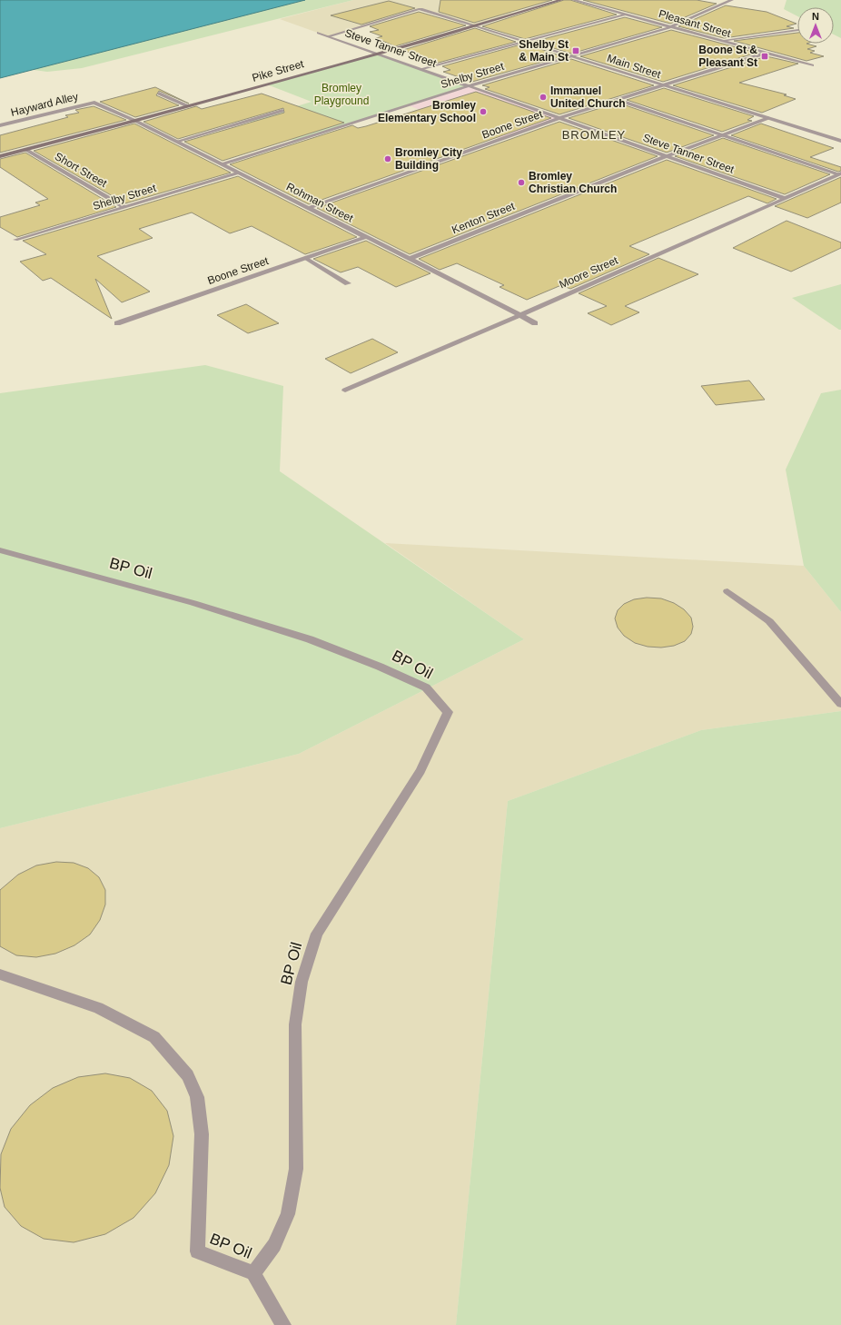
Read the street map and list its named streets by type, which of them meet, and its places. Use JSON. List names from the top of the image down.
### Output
{
  "streets": {
    "main road": ["Pike Street"],
    "street": [
      "Pleasant Street",
      "Steve Tanner Street",
      "Main Street",
      "Shelby Street",
      "Hayward Alley",
      "Boone Street",
      "Short Street",
      "Rohman Street",
      "Kenton Street",
      "Moore Street",
      "BP Oil"
    ]
  },
  "crossings": [
    ["Pleasant Street", "Shelby Street"],
    ["Pleasant Street", "Boone Street"],
    ["Steve Tanner Street", "Main Street"],
    ["Steve Tanner Street", "Pike Street"],
    ["Steve Tanner Street", "Shelby Street"],
    ["Steve Tanner Street", "Boone Street"],
    ["Steve Tanner Street", "Kenton Street"],
    ["Steve Tanner Street", "Moore Street"],
    ["Main Street", "Pike Street"],
    ["Main Street", "Shelby Street"],
    ["Main Street", "Boone Street"],
    ["Main Street", "Kenton Street"],
    ["Pike Street", "Short Street"],
    ["Pike Street", "Rohman Street"],
    ["Shelby Street", "Short Street"],
    ["Shelby Street", "Rohman Street"],
    ["Hayward Alley", "Rohman Street"],
    ["Boone Street", "Rohman Street"],
    ["Rohman Street", "Kenton Street"],
    ["Rohman Street", "Moore Street"]
  ],
  "districts": ["BROMLEY"],
  "parks": ["Bromley Playground"],
  "places": {
    "transit": ["Shelby St & Main St", "Boone St & Pleasant St"],
    "other": [
      "Immanuel United Church",
      "Bromley Elementary School",
      "Bromley City Building",
      "Bromley Christian Church"
    ]
  },
  "north": "top"
}
